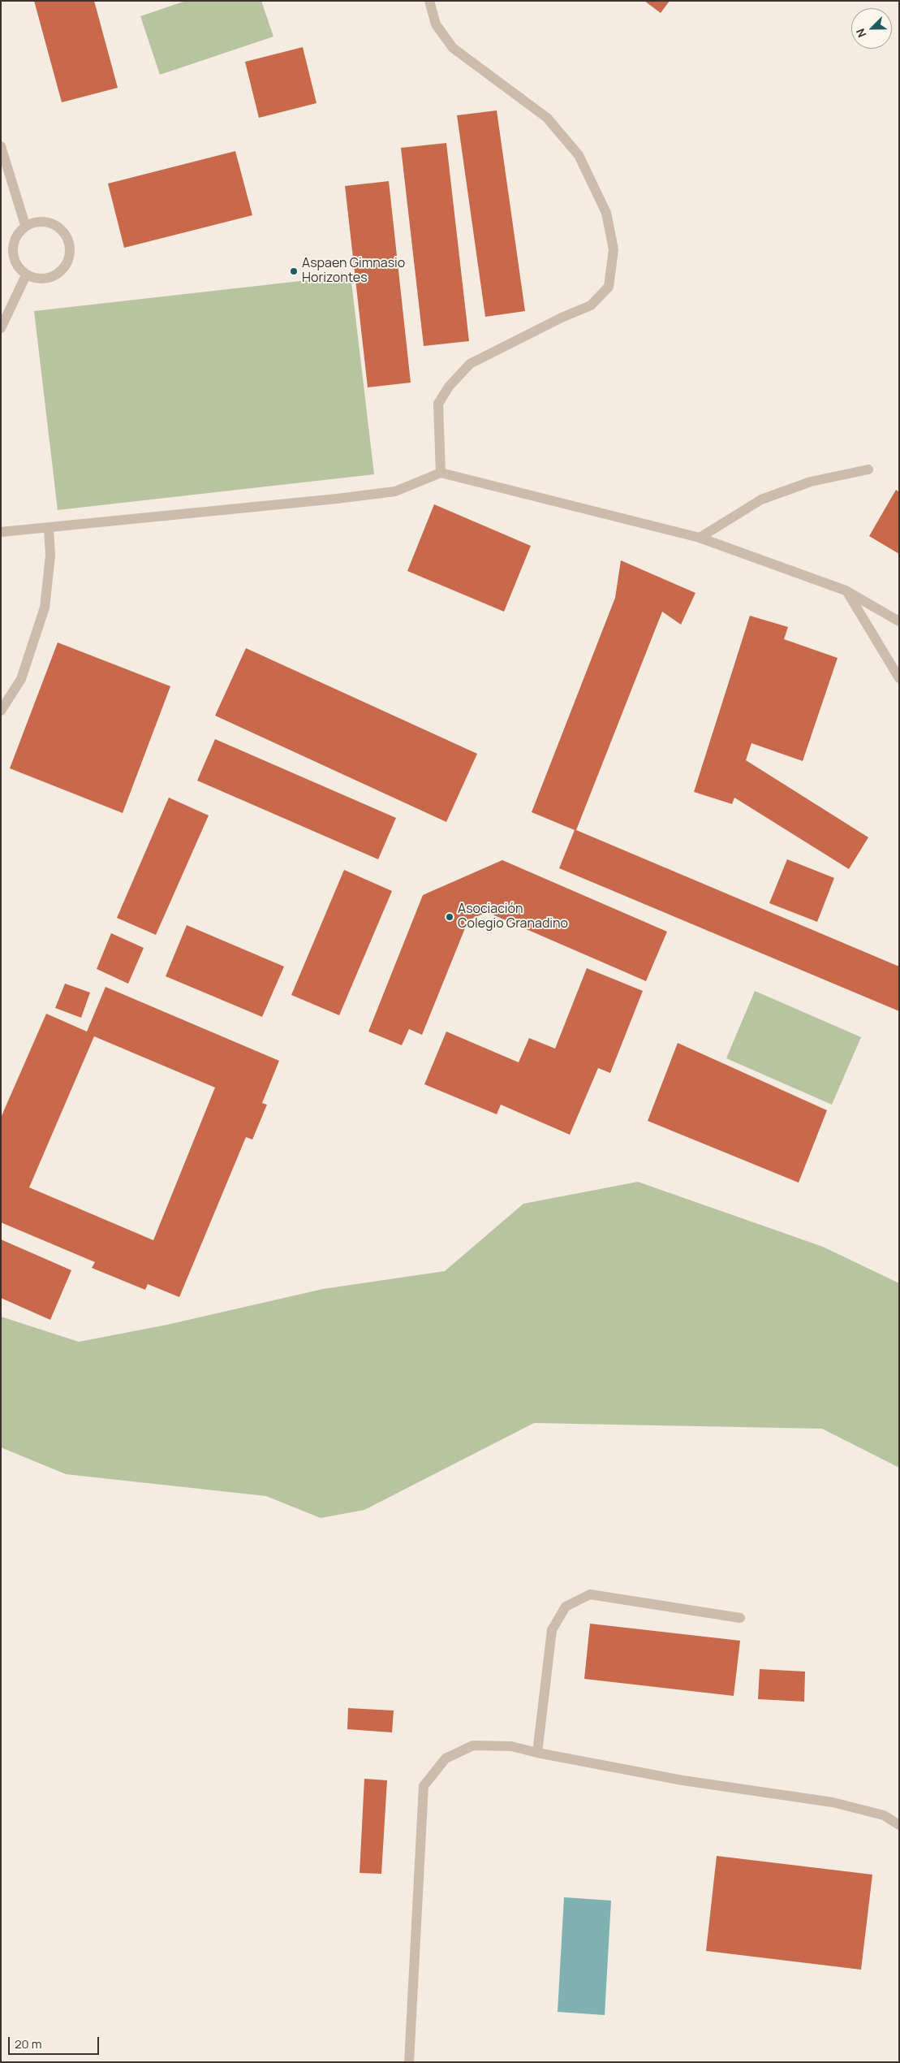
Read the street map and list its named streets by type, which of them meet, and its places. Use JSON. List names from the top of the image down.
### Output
{
  "places": ["Aspaen Gimnasio Horizontes", "Asociación Colegio Granadino"],
  "scale_bar": "20 m",
  "north": "bottom left"
}
